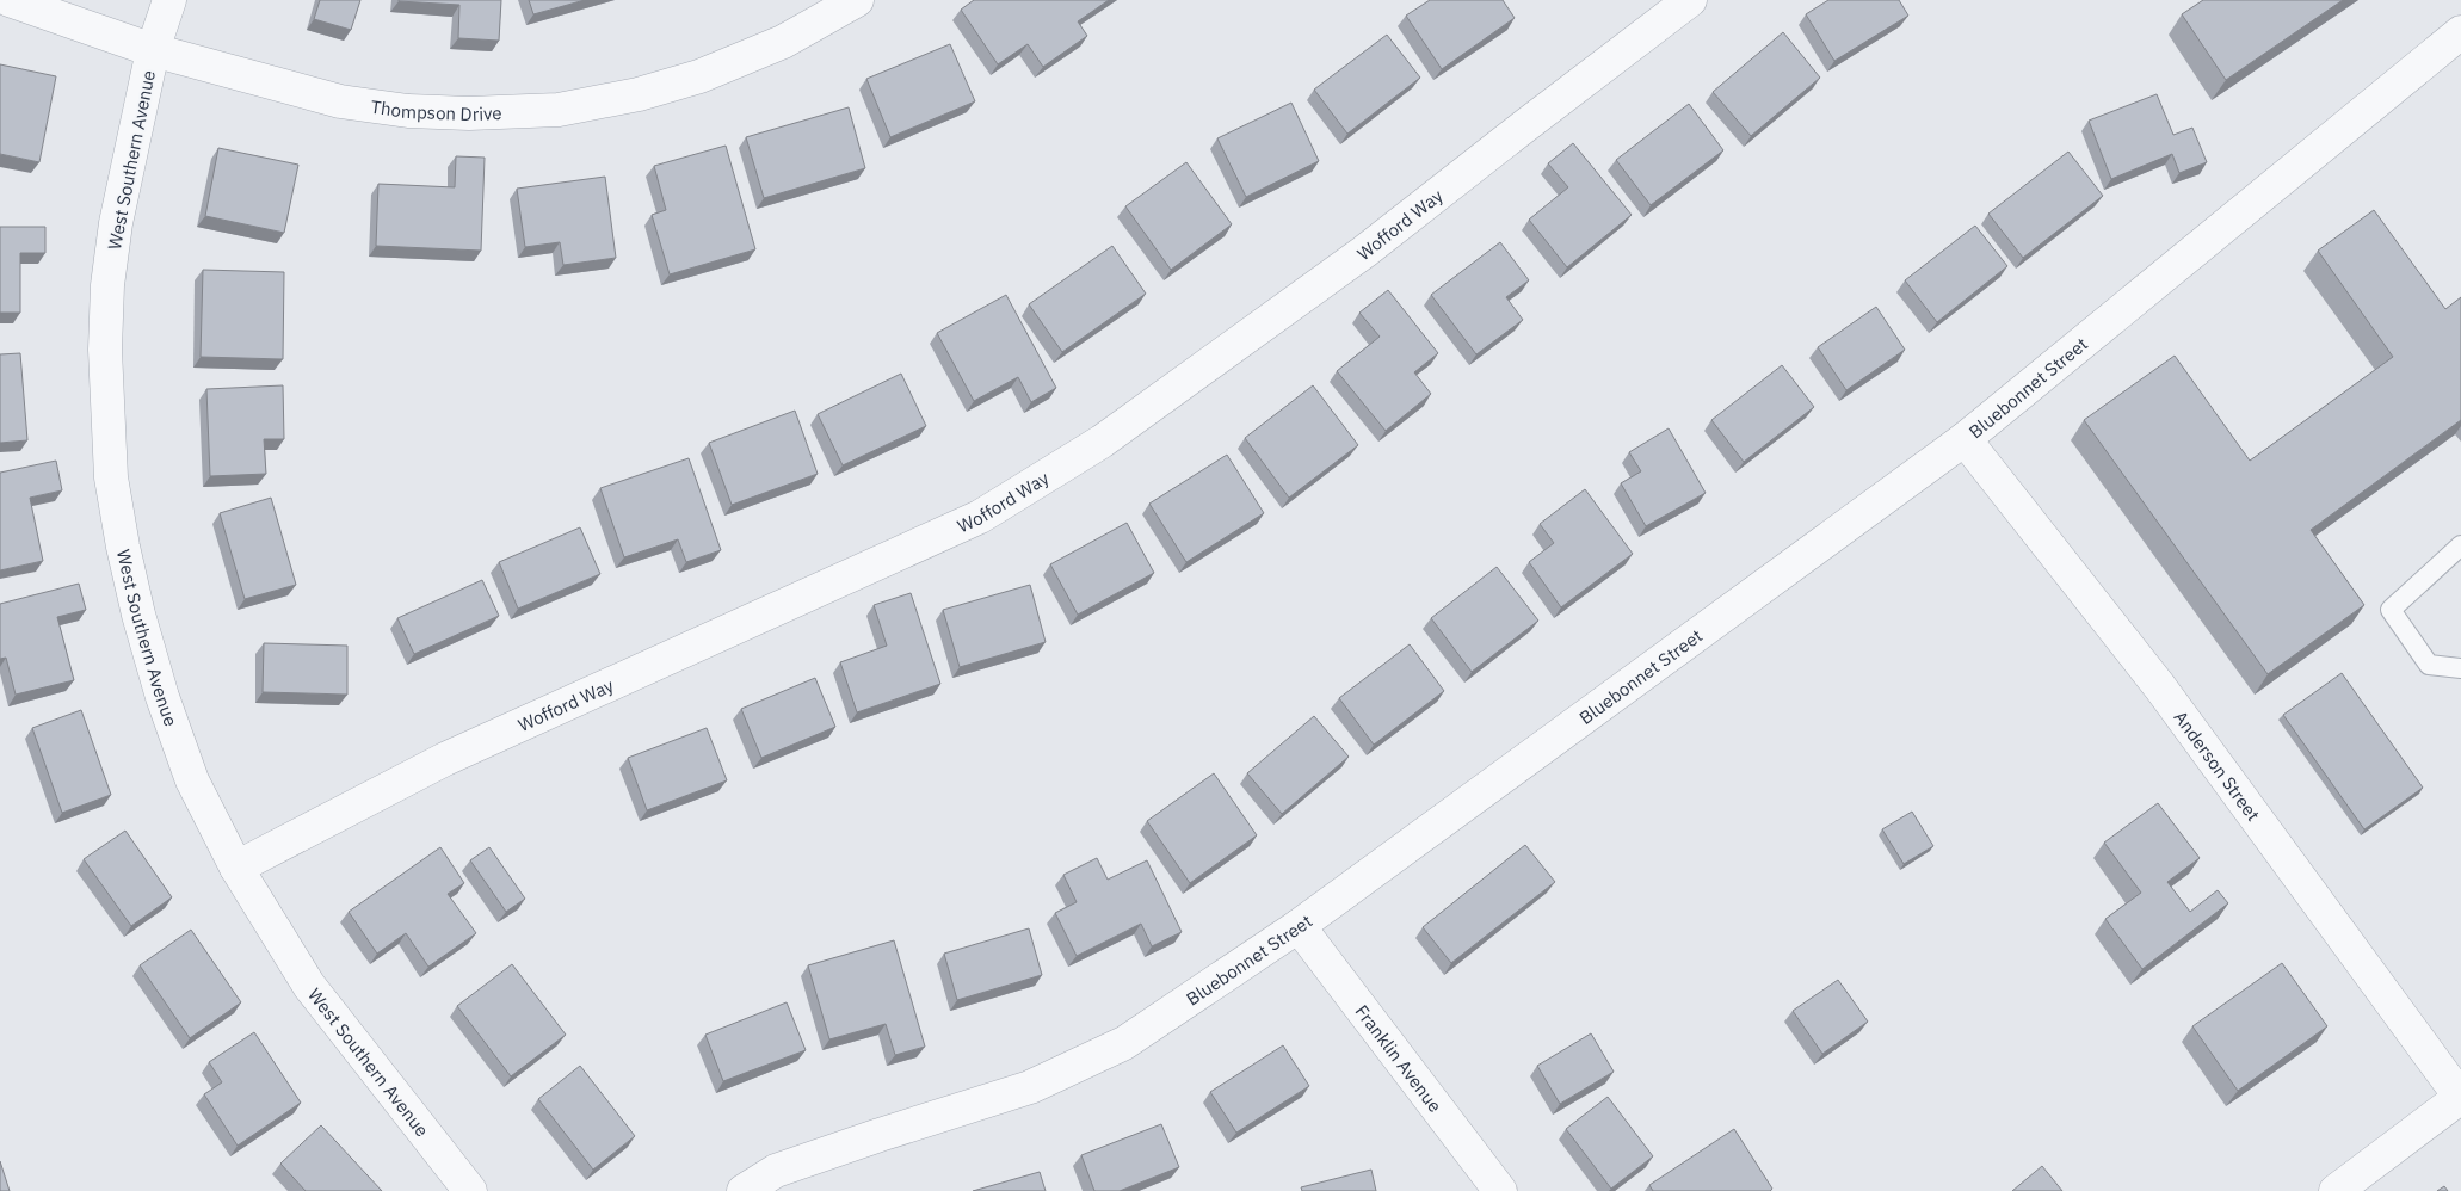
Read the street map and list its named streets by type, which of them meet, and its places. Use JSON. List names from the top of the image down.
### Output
{
  "streets": {
    "street": [
      "Thompson Drive",
      "West Southern Avenue",
      "Wofford Way",
      "Bluebonnet Street",
      "Anderson Street",
      "Franklin Avenue"
    ]
  },
  "crossings": [
    ["Thompson Drive", "West Southern Avenue"],
    ["West Southern Avenue", "Wofford Way"],
    ["Bluebonnet Street", "Anderson Street"],
    ["Bluebonnet Street", "Franklin Avenue"]
  ]
}
